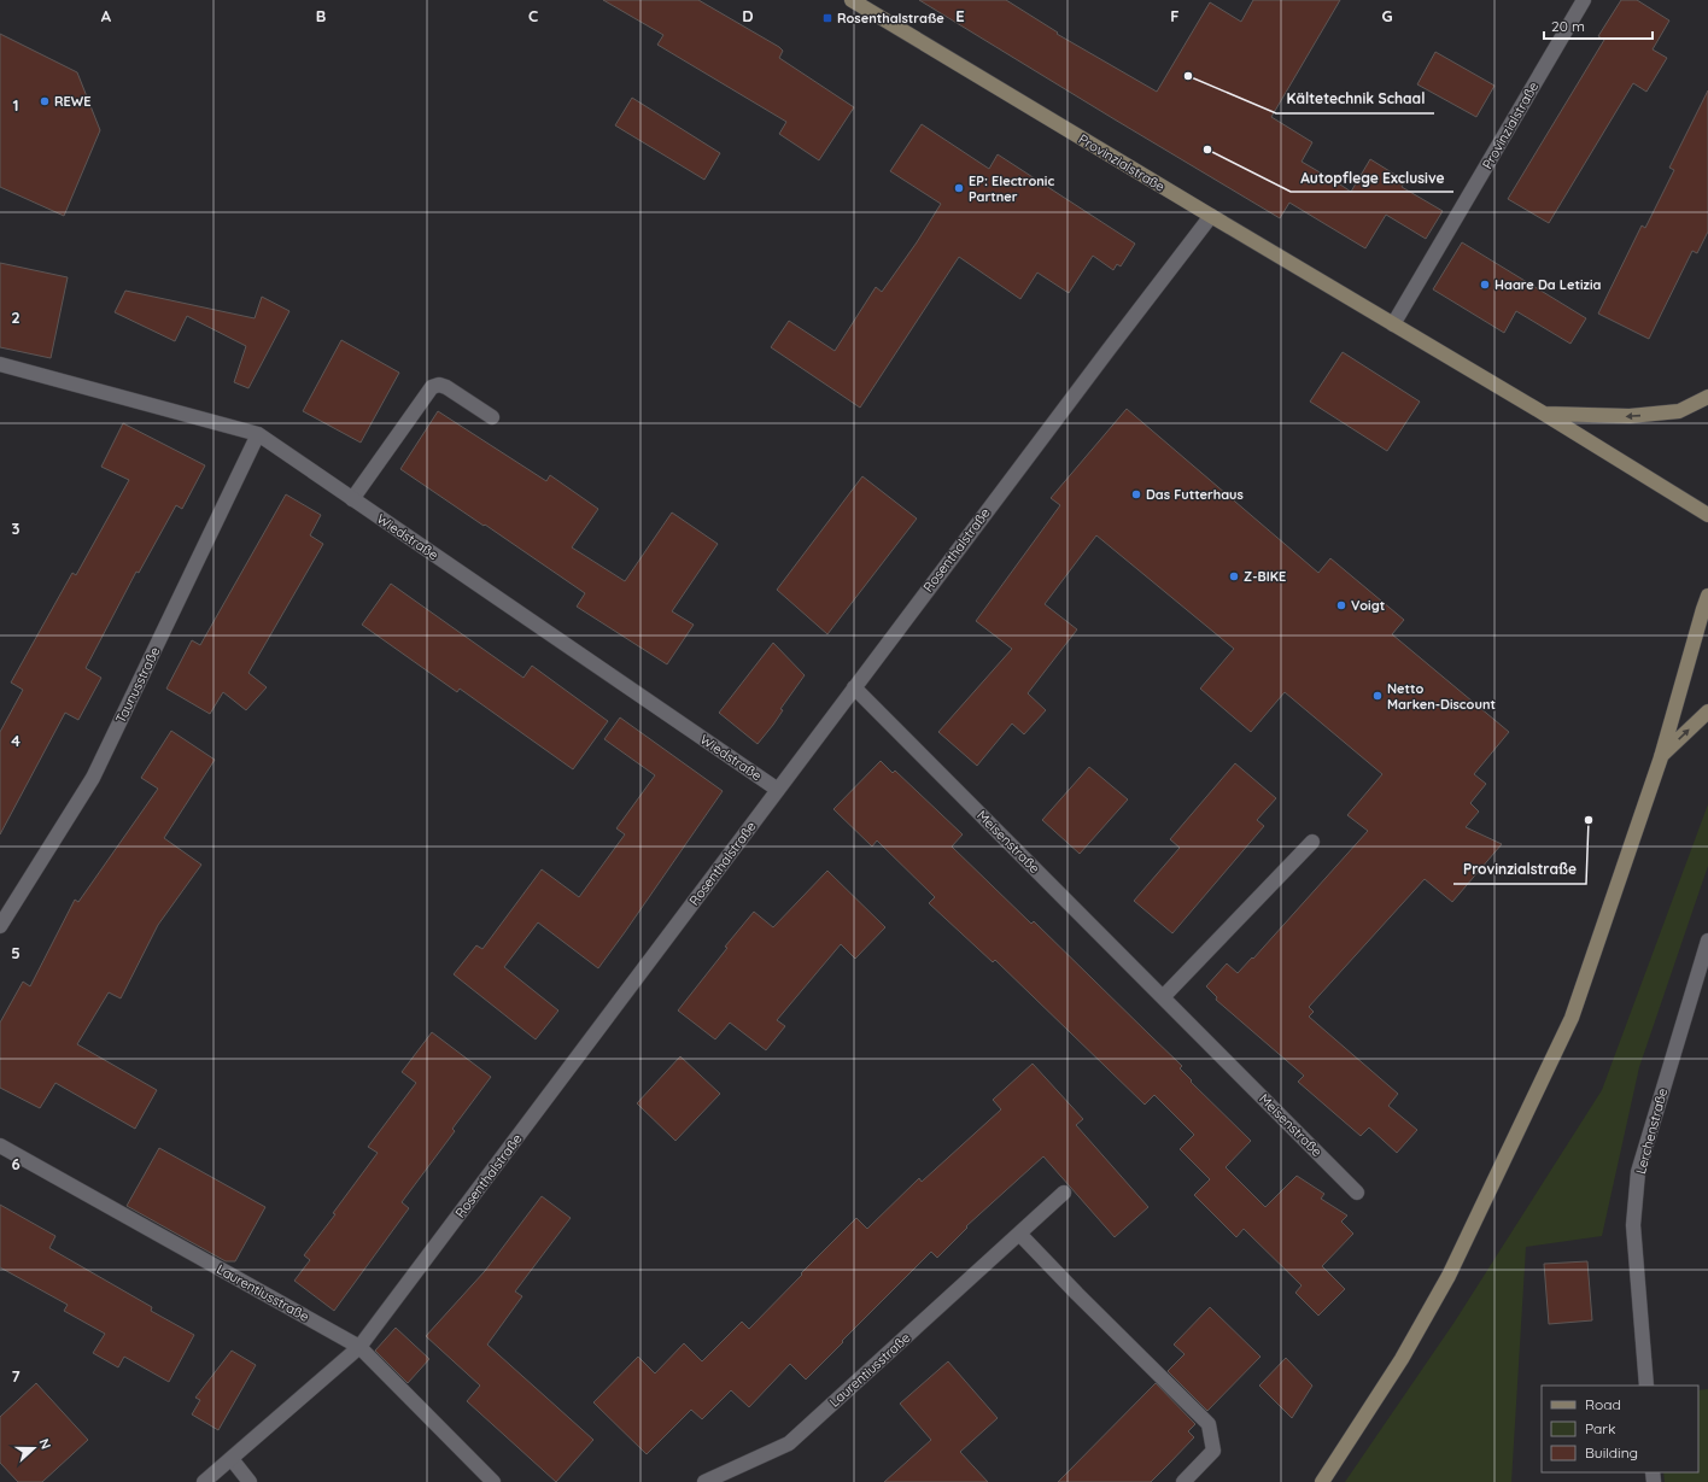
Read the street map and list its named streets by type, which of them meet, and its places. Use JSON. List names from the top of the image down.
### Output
{
  "streets": {
    "main road": ["Provinzialstraße"],
    "street": [
      "Wiedstraße",
      "Rosenthalstraße",
      "Taunusstraße",
      "Meisenstraße",
      "Lerchenstraße",
      "Laurentiusstraße"
    ]
  },
  "crossings": [
    ["Provinzialstraße", "Rosenthalstraße"],
    ["Wiedstraße", "Rosenthalstraße"],
    ["Wiedstraße", "Taunusstraße"],
    ["Rosenthalstraße", "Meisenstraße"],
    ["Rosenthalstraße", "Laurentiusstraße"]
  ],
  "places": {
    "transit": ["Rosenthalstraße"],
    "other": [
      "Kältetechnik Schaal",
      "REWE",
      "Autopflege Exclusive",
      "EP: Electronic Partner",
      "Haare Da Letizia",
      "Das Futterhaus",
      "Z-BIKE",
      "Voigt",
      "Netto Marken-Discount",
      "Provinzialstraße"
    ]
  },
  "legend": ["Road", "Park", "Building"],
  "scale_bar": "20 m",
  "north": "right",
  "grid": {
    "columns": [
      "A",
      "B",
      "C",
      "D",
      "E",
      "F",
      "G"
    ],
    "rows": [
      "1",
      "2",
      "3",
      "4",
      "5",
      "6",
      "7"
    ]
  }
}
